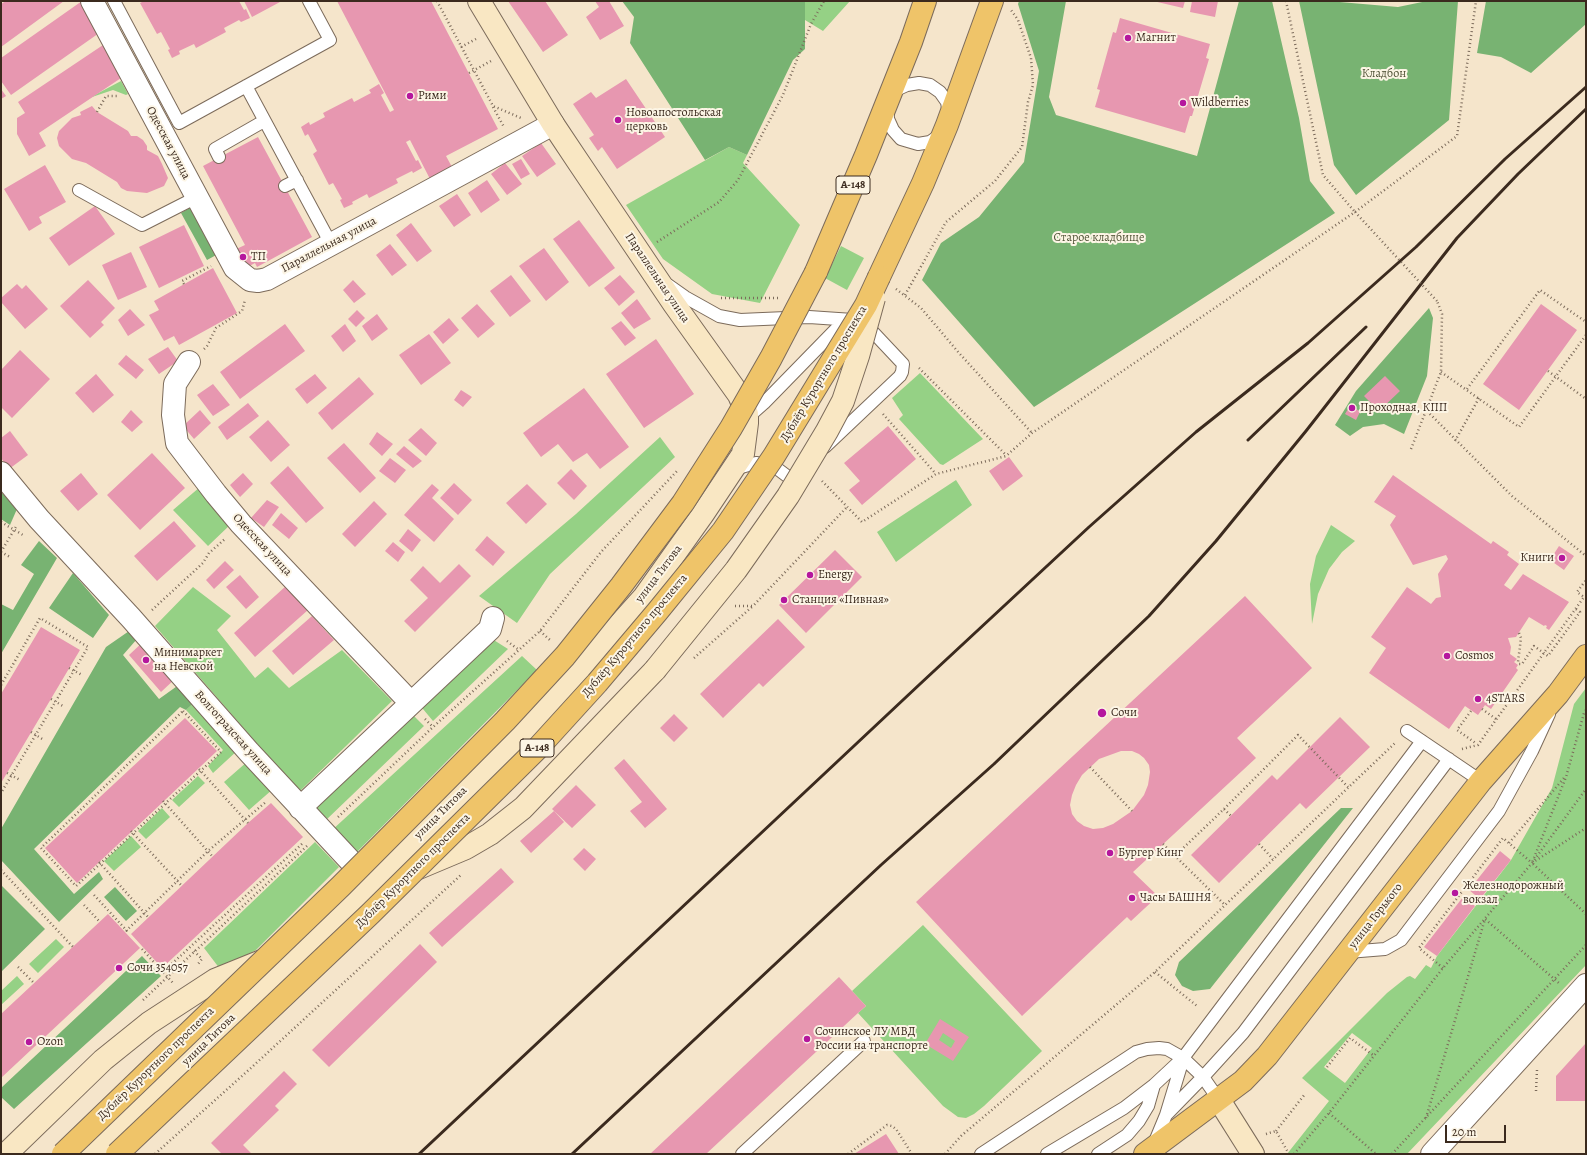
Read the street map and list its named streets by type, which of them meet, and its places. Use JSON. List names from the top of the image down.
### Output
{
  "streets": {
    "main road": [
      "А-148",
      "Параллельная улица",
      "Дублёр Курортного проспекта",
      "улица Титова",
      "улица Горького"
    ],
    "street": ["Одесская улица", "Волгоградская улица"]
  },
  "crossings": [
    ["Одесская улица", "Параллельная улица"],
    ["А-148", "Дублёр Курортного проспекта"],
    ["А-148", "улица Титова"],
    ["А-148", "Волгоградская улица"],
    ["Параллельная улица", "улица Титова"],
    ["улица Титова", "Волгоградская улица"]
  ],
  "parks": ["Кладбон", "Старое кладбище"],
  "places": [
    "Магнит",
    "Рими",
    "Wildberries",
    "Новоапостольская церковь",
    "ТП",
    "Проходная, КПП",
    "Книги",
    "Energy",
    "Станция «Пивная»",
    "Cosmos",
    "Минимаркет на Невской",
    "4STARS",
    "Сочи",
    "Бургер Кинг",
    "Железнодорожный вокзал",
    "Часы БАШНЯ",
    "Сочи 354057",
    "Сочинское ЛУ МВД России на транспорте",
    "Ozon"
  ],
  "scale_bar": "20 m"
}
